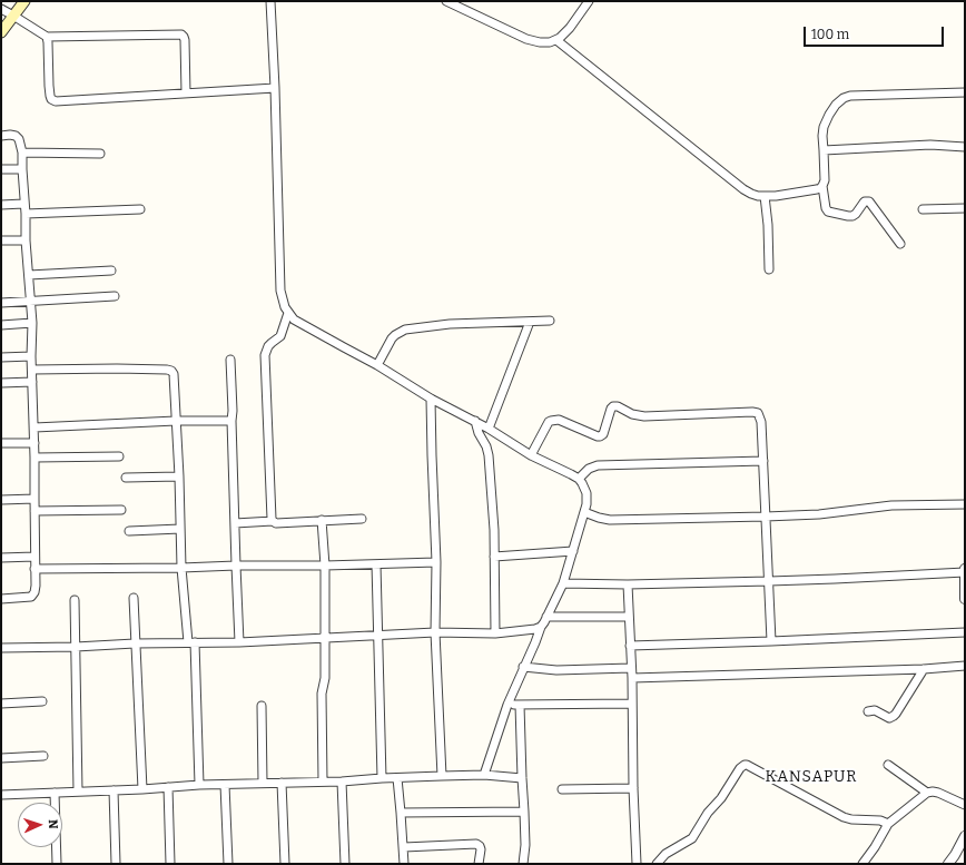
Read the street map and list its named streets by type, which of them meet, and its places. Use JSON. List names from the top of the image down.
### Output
{
  "districts": ["KANSAPUR"],
  "scale_bar": "100 m",
  "north": "right"
}
